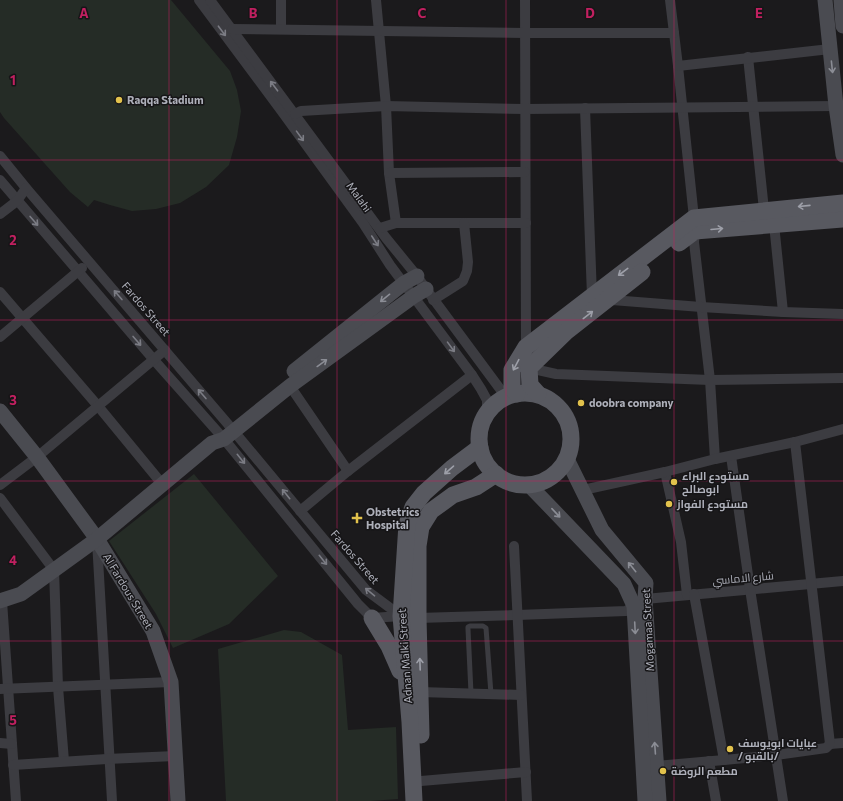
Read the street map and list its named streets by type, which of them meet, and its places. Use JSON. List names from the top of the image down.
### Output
{
  "streets": {
    "main road": ["Al Fardous Street", "Mogamaa Street", "Adnan Malki Street"],
    "street": ["Malahi", "Fardos Street", "شارع الاماسي"]
  },
  "crossings": [
    ["Malahi", "Mogamaa Street"],
    ["Malahi", "Adnan Malki Street"],
    ["Fardos Street", "شارع الاماسي"],
    ["Fardos Street", "Adnan Malki Street"],
    ["شارع الاماسي", "Mogamaa Street"],
    ["شارع الاماسي", "Adnan Malki Street"],
    ["Mogamaa Street", "Adnan Malki Street"]
  ],
  "places": {
    "other": [
      "Raqqa Stadium",
      "doobra company",
      "مستودع البراء ابوصالح",
      "مستودع الفواز",
      "عبايات ابويوسف / بالقبو/",
      "مطعم الروضة"
    ],
    "health": ["Obstetrics Hospital"]
  },
  "grid": {
    "columns": [
      "A",
      "B",
      "C",
      "D",
      "E"
    ],
    "rows": [
      "1",
      "2",
      "3",
      "4",
      "5"
    ]
  }
}
